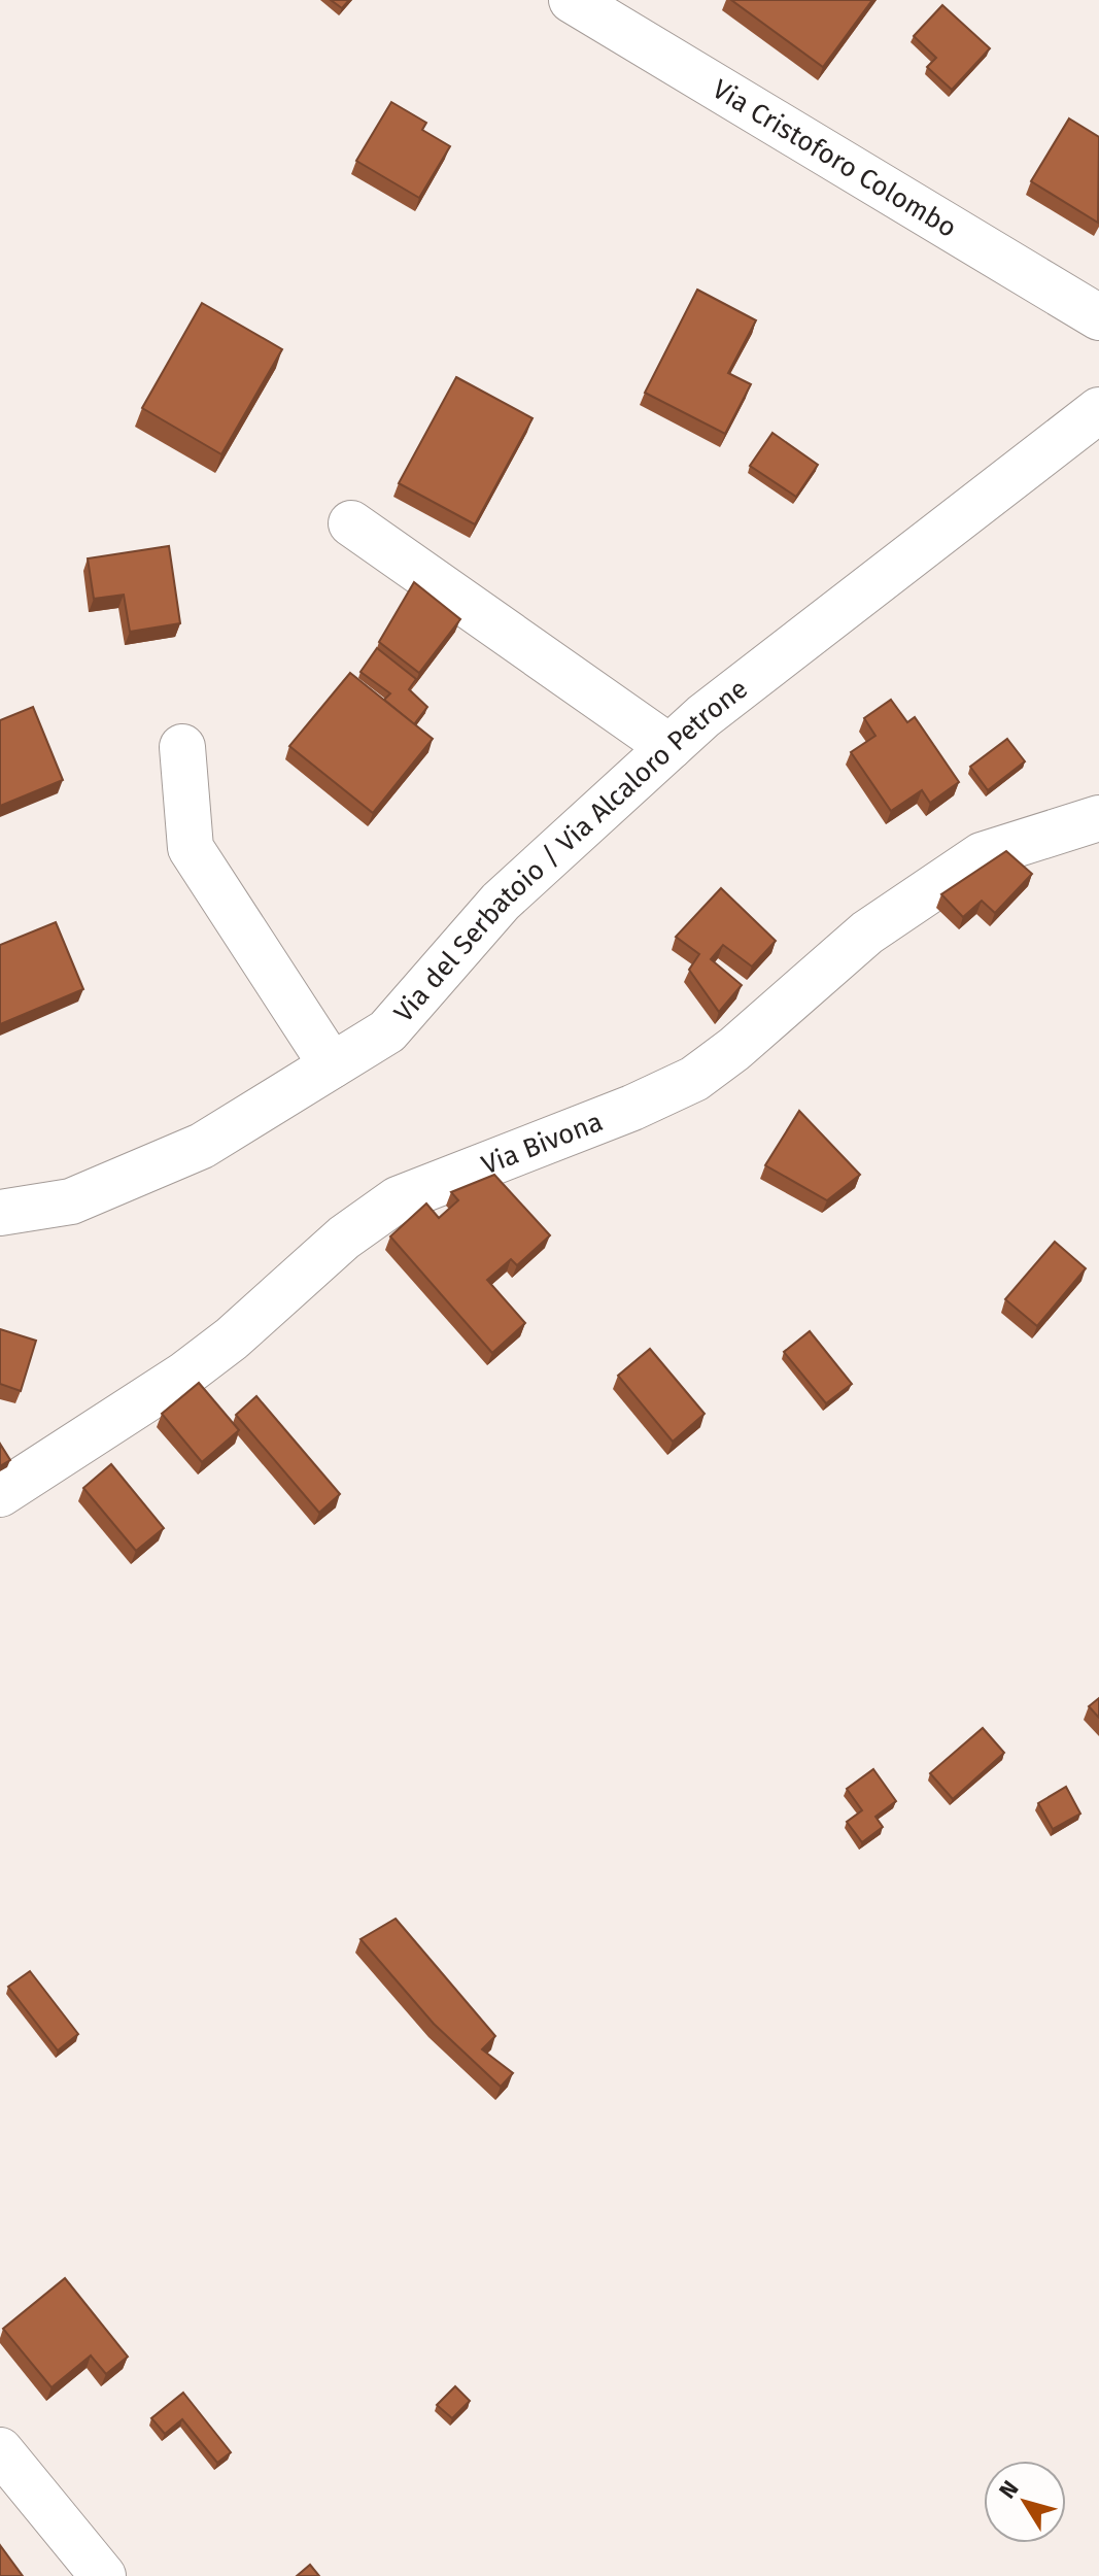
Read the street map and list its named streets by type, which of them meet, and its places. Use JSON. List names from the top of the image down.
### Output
{
  "streets": {
    "street": ["Via Cristoforo Colombo", "Via del Serbatoio / Via Alcaloro Petrone", "Via Bivona"]
  },
  "north": "top left"
}
